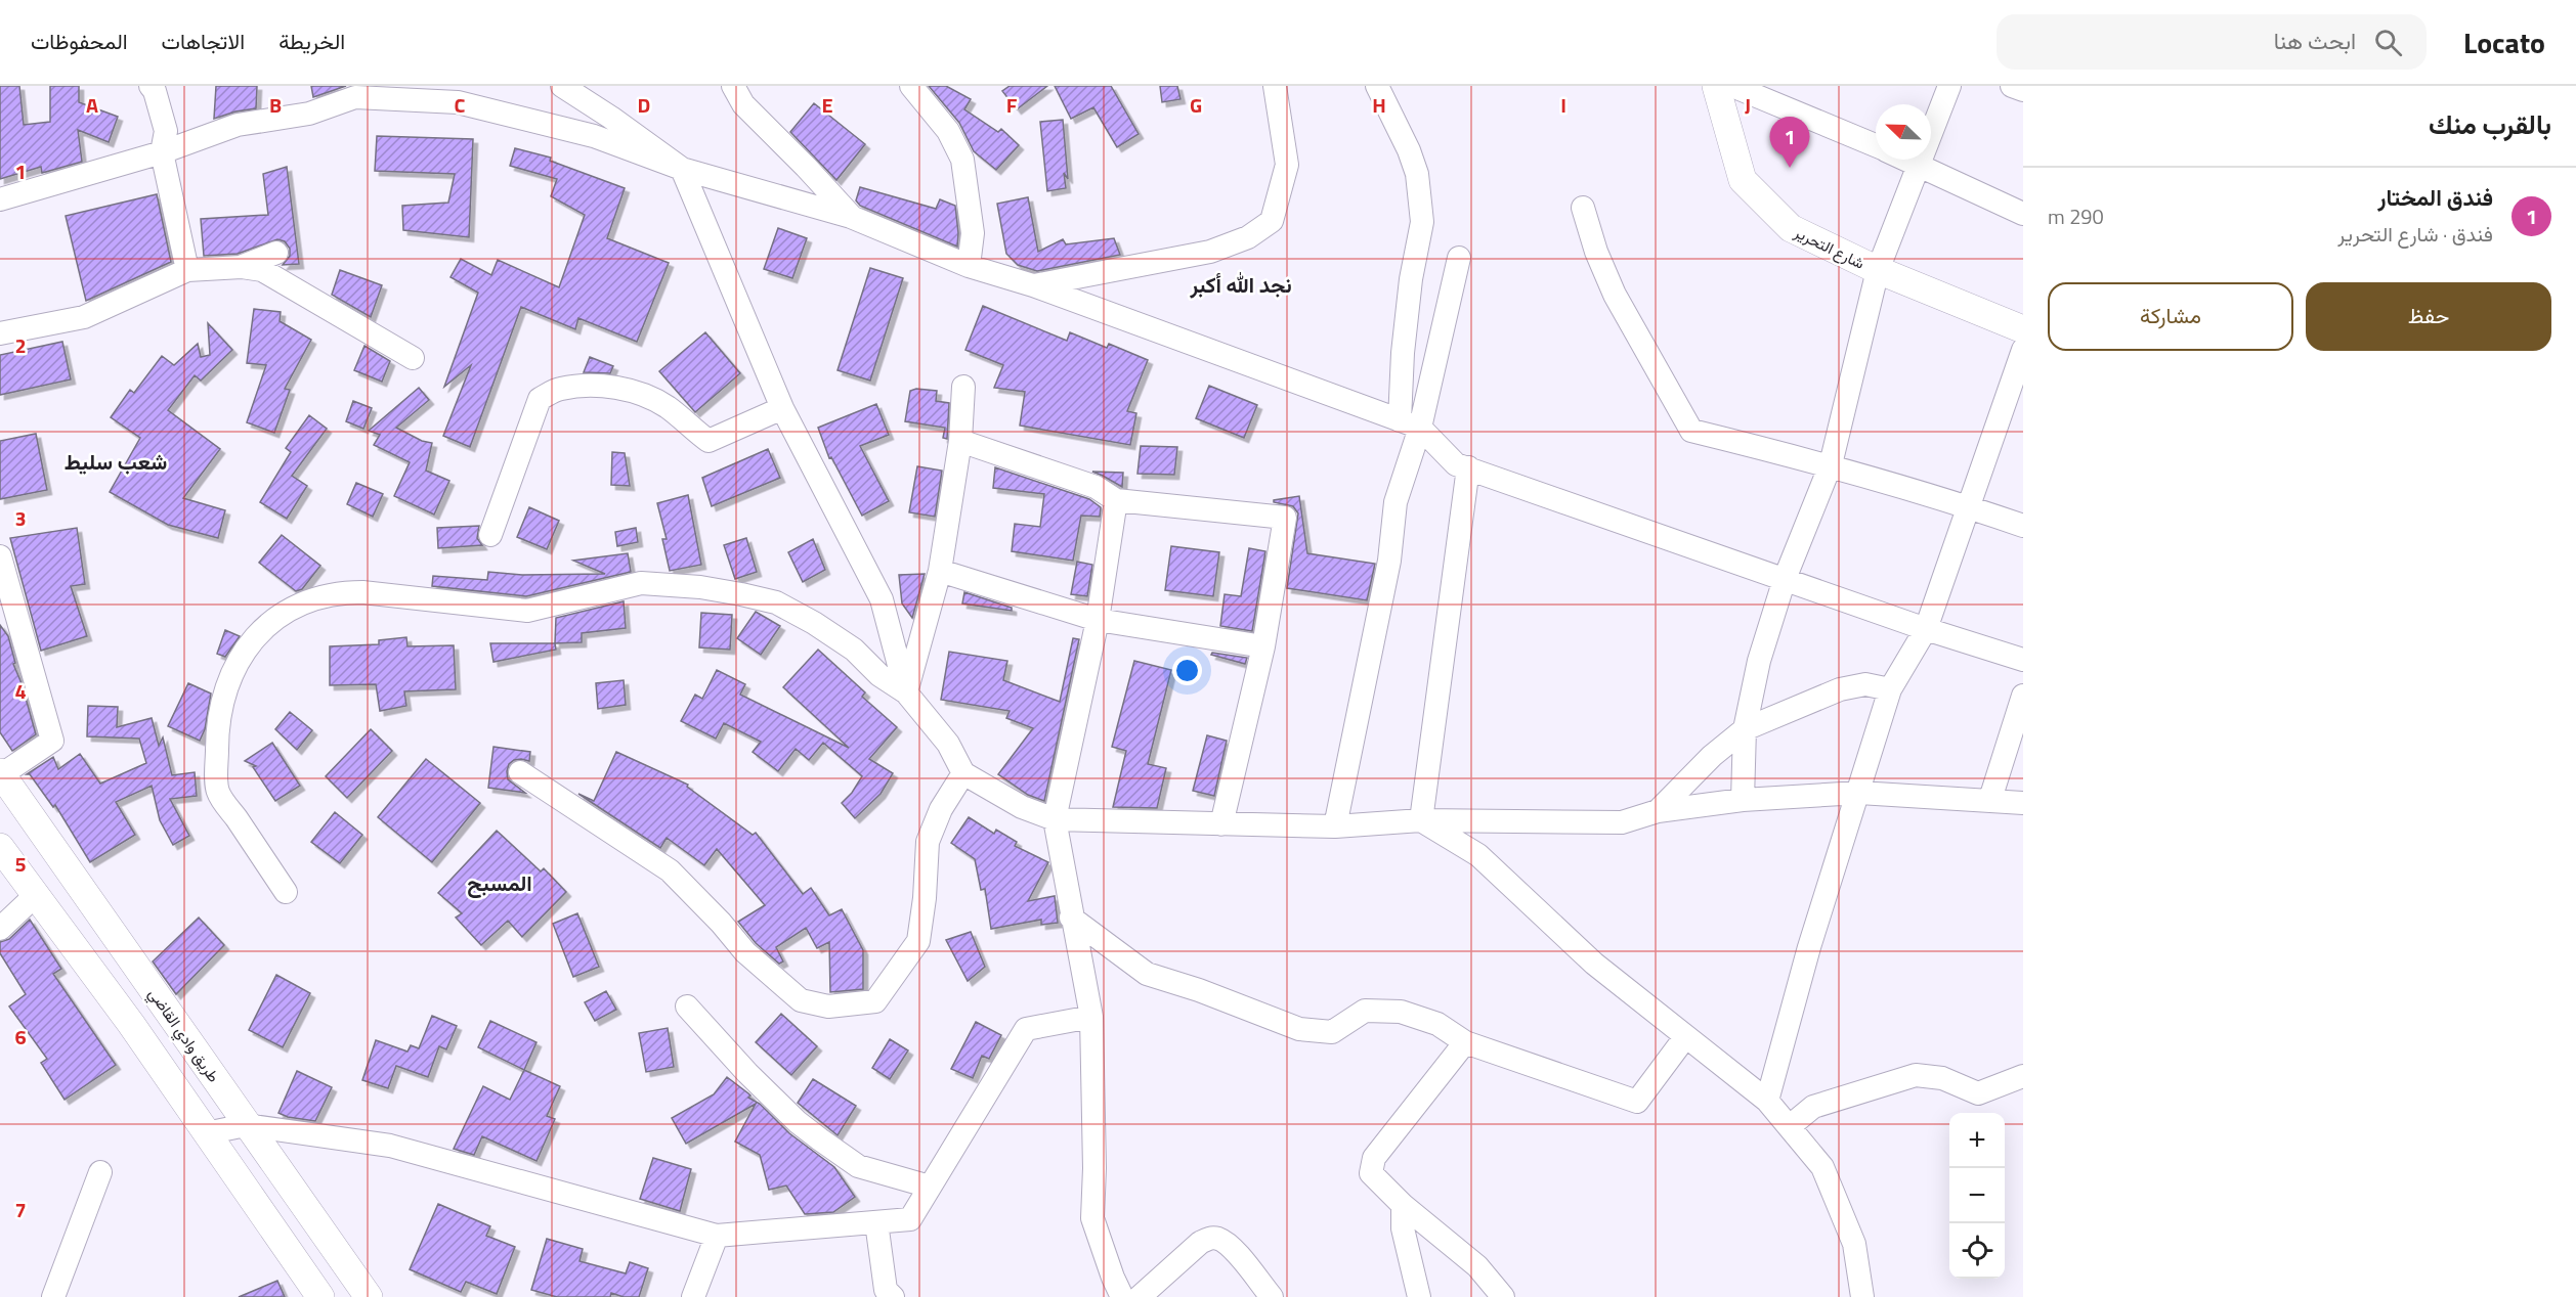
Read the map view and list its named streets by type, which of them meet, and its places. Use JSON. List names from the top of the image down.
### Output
{
  "streets": {
    "main road": ["شارع التحرير", "طريق وادي القاضي"]
  },
  "districts": ["نجد الله أكبر", "شعب سليط", "المسبح"],
  "north": "top left",
  "page": {
    "header": "Locato",
    "search": "ابحث هنا",
    "nav": ["الخريطة", "الاتجاهات", "المحفوظات"],
    "heading": "بالقرب منك",
    "pins": "1",
    "list": [
      {
        "mark": "1",
        "name": "فندق المختار",
        "note": "فندق · شارع التحرير",
        "value": "290 m"
      }
    ],
    "buttons": ["حفظ", "مشاركة"],
    "map_buttons": ["+", "−"]
  },
  "grid": {
    "columns": [
      "A",
      "B",
      "C",
      "D",
      "E",
      "F",
      "G",
      "H",
      "I",
      "J"
    ],
    "rows": [
      "1",
      "2",
      "3",
      "4",
      "5",
      "6",
      "7"
    ]
  }
}
